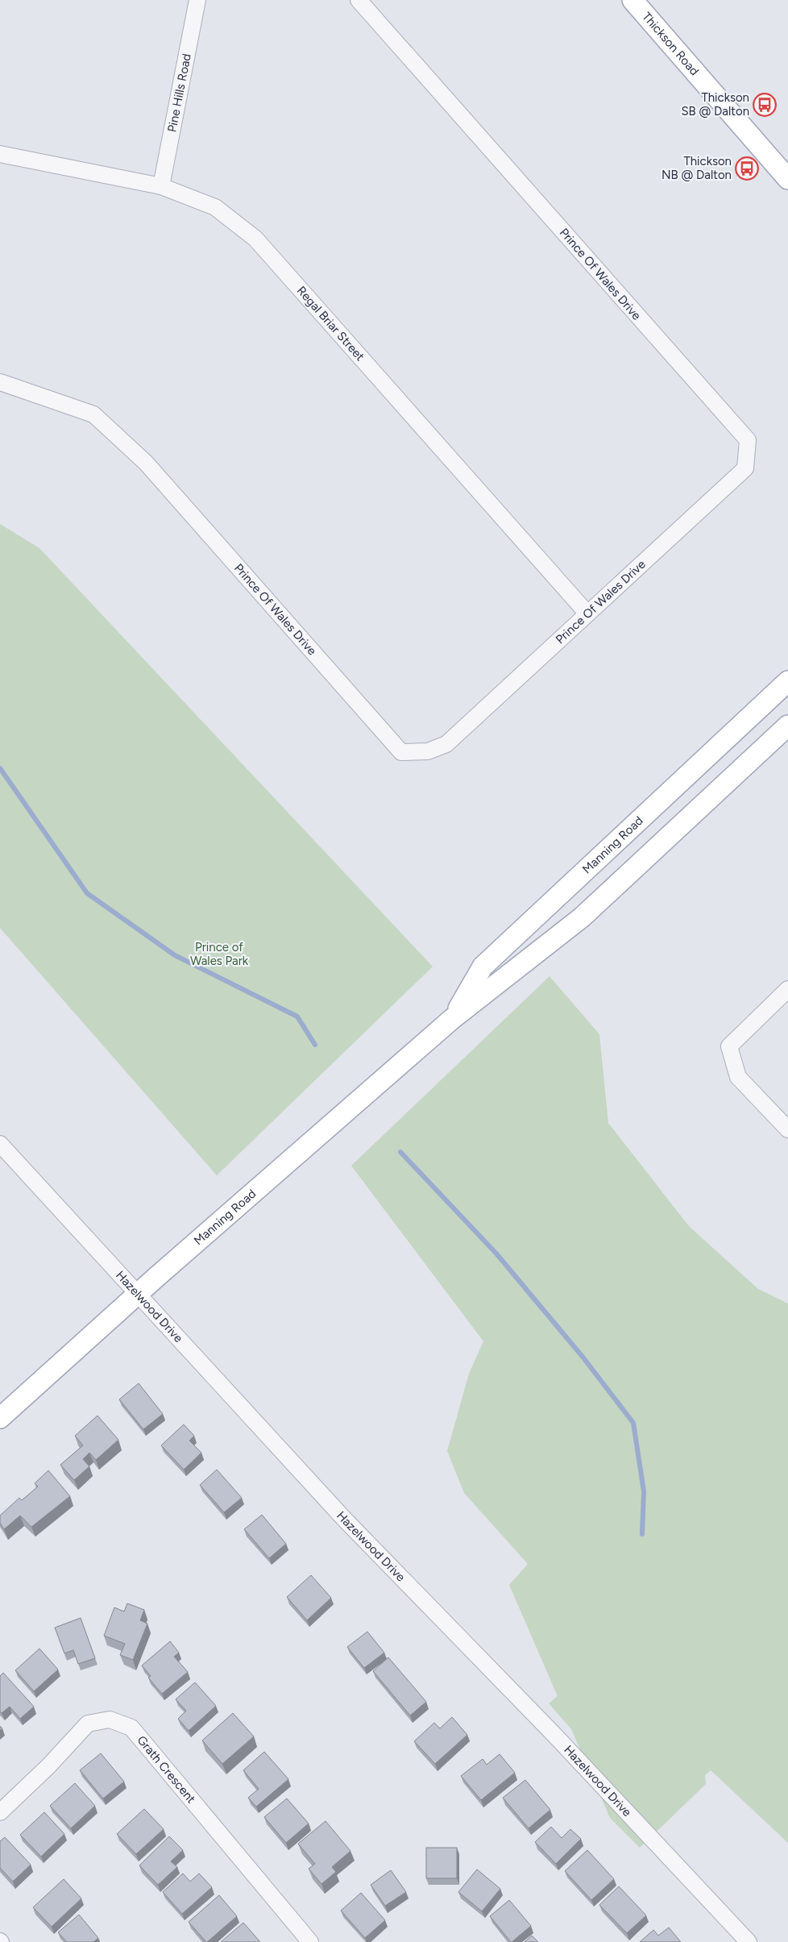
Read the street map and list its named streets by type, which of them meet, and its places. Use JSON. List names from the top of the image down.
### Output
{
  "streets": {
    "main road": ["Thickson Road", "Manning Road"],
    "street": [
      "Pine Hills Road",
      "Prince Of Wales Drive",
      "Regal Briar Street",
      "Hazelwood Drive",
      "Grath Crescent"
    ]
  },
  "crossings": [
    ["Pine Hills Road", "Regal Briar Street"],
    ["Prince Of Wales Drive", "Regal Briar Street"],
    ["Manning Road", "Hazelwood Drive"]
  ],
  "parks": ["Prince of Wales Park"],
  "places": {
    "bus stop": ["Thickson SB @ Dalton", "Thickson NB @ Dalton"]
  }
}
